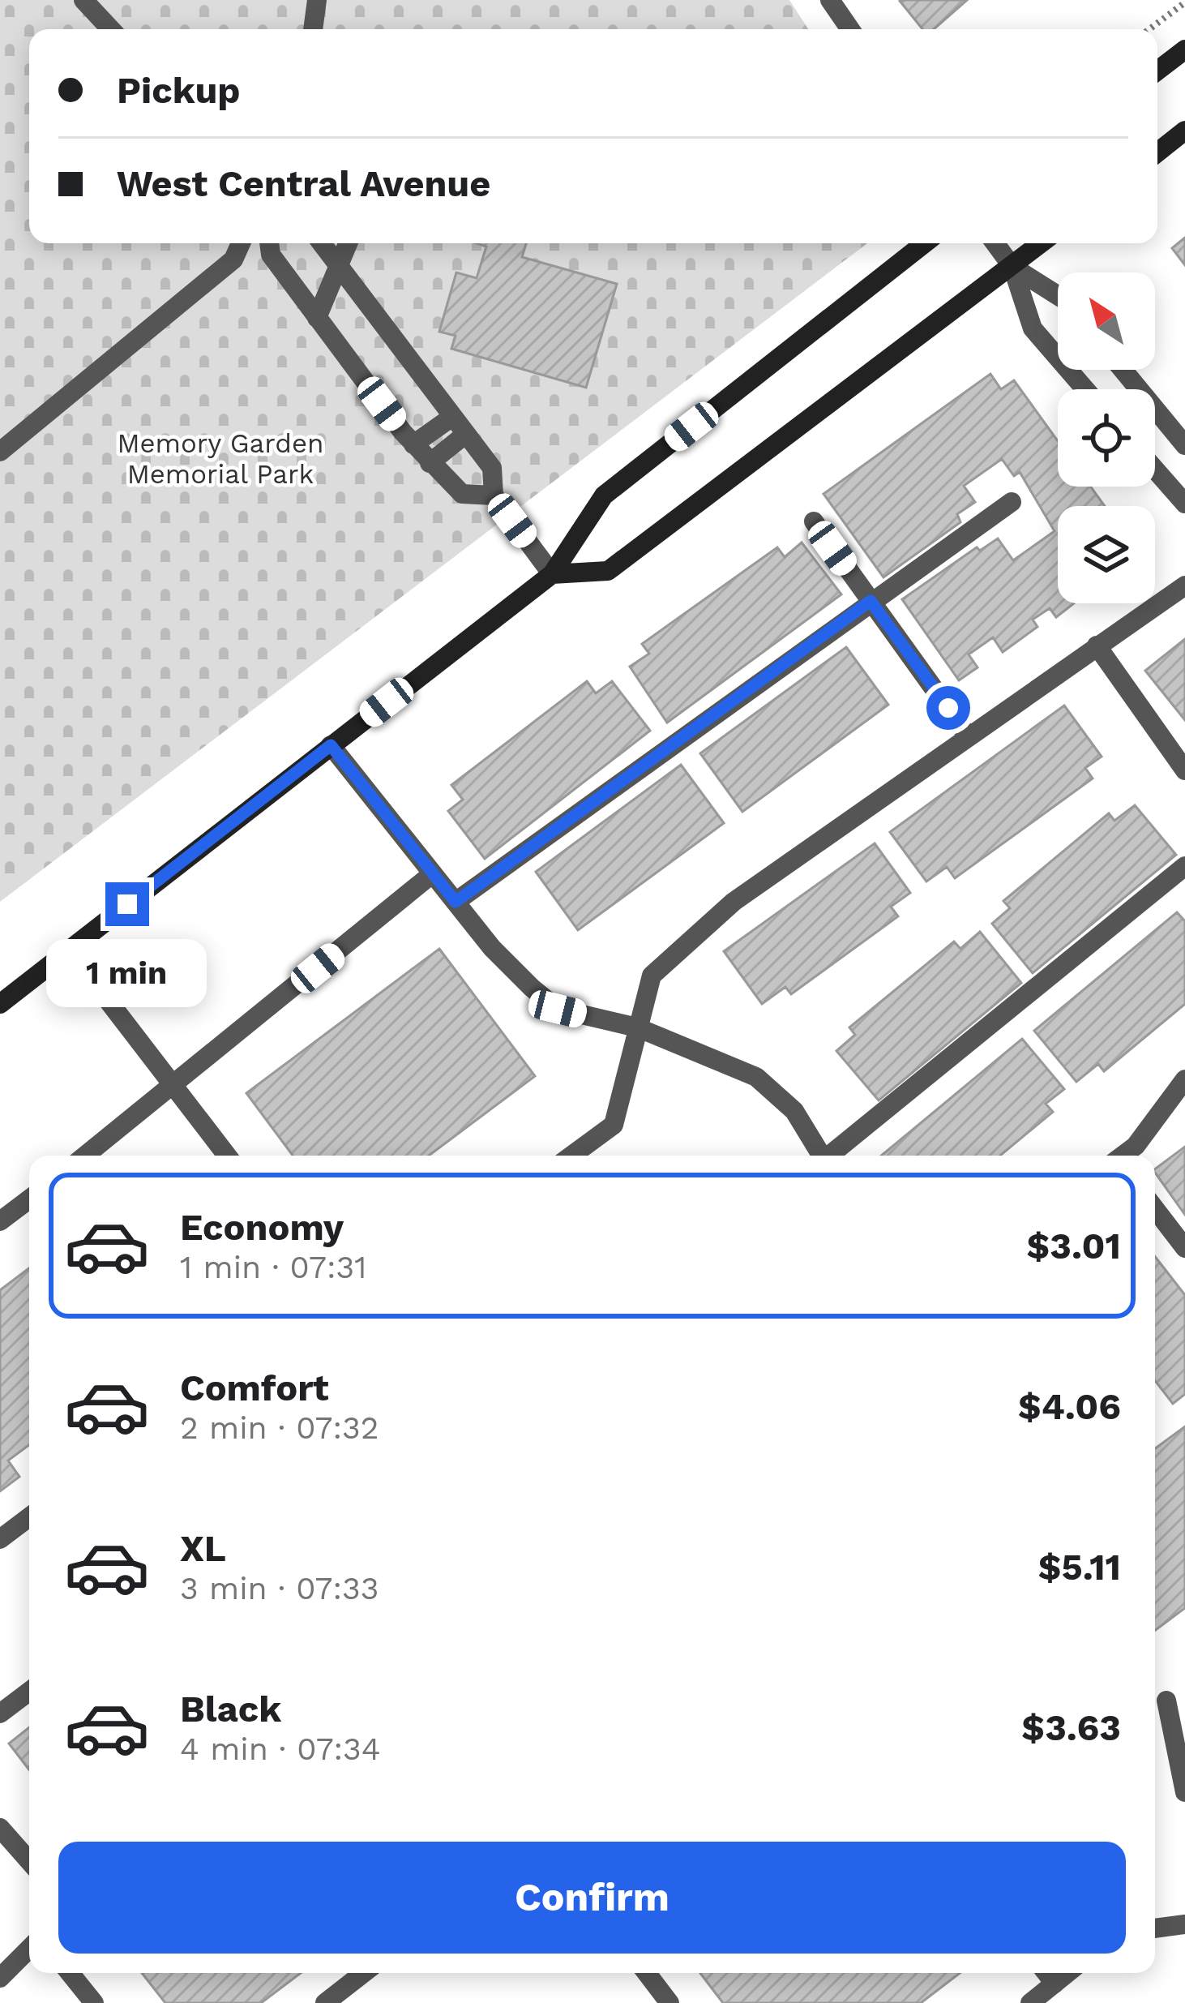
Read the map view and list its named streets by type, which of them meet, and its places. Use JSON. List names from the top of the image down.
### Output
{
  "parks": ["Memory Garden Memorial Park"],
  "north": "top left",
  "page": {
    "banner": ["Pickup", "West Central Avenue"],
    "bubble": "1 min",
    "list": [
      {
        "name": "Economy",
        "note": "1 min · 07:31",
        "value": "$3.01"
      },
      {
        "name": "Comfort",
        "note": "2 min · 07:32",
        "value": "$4.06"
      },
      {
        "name": "XL",
        "note": "3 min · 07:33",
        "value": "$5.11"
      },
      {
        "name": "Black",
        "note": "4 min · 07:34",
        "value": "$3.63"
      }
    ],
    "buttons": "Confirm"
  }
}
